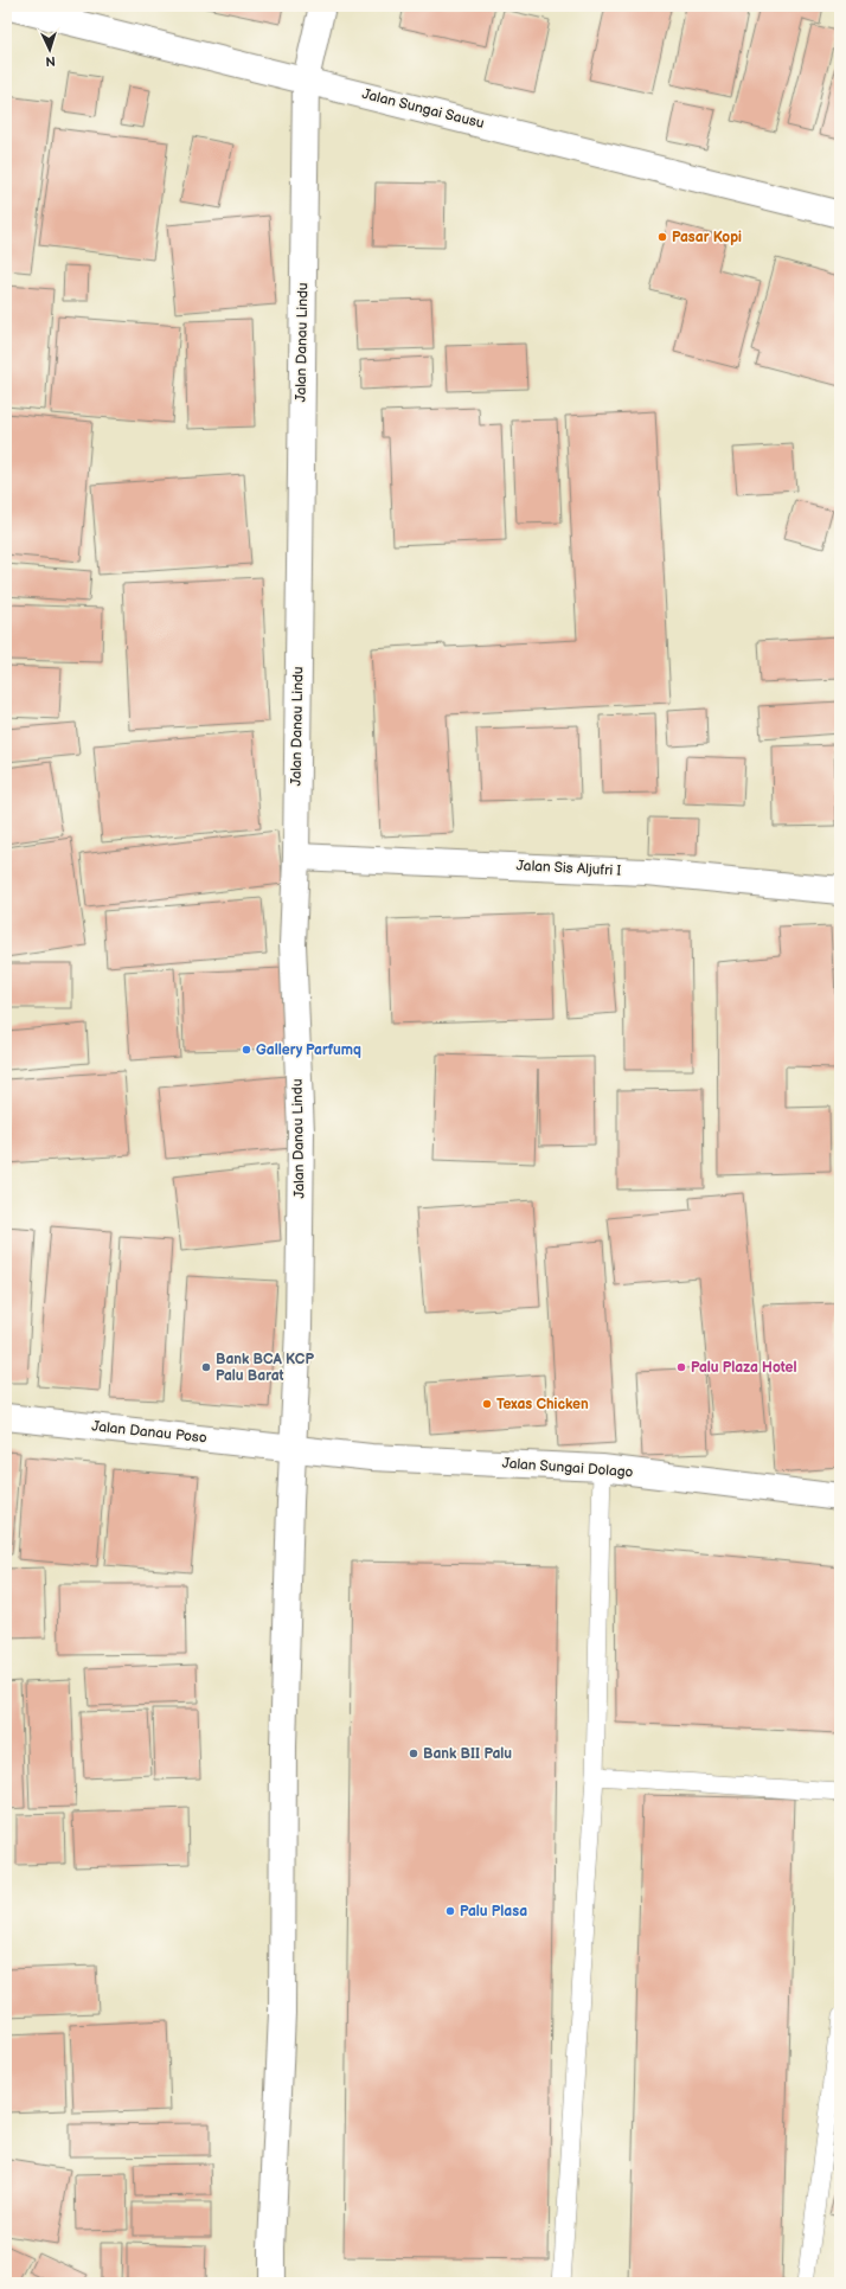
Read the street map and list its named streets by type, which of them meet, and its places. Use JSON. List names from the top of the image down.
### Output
{
  "streets": {
    "street": [
      "Jalan Sungai Sausu",
      "Jalan Danau Lindu",
      "Jalan Sis Aljufri I",
      "Jalan Danau Poso",
      "Jalan Sungai Dolago"
    ]
  },
  "crossings": [
    ["Jalan Sungai Sausu", "Jalan Danau Lindu"],
    ["Jalan Danau Lindu", "Jalan Sis Aljufri I"],
    ["Jalan Danau Lindu", "Jalan Danau Poso"],
    ["Jalan Danau Lindu", "Jalan Sungai Dolago"],
    ["Jalan Danau Poso", "Jalan Sungai Dolago"]
  ],
  "places": [
    "Pasar Kopi",
    "Gallery Parfumq",
    "Bank BCA KCP Palu Barat",
    "Palu Plaza Hotel",
    "Texas Chicken",
    "Bank BII Palu",
    "Palu Plasa"
  ],
  "north": "bottom"
}
